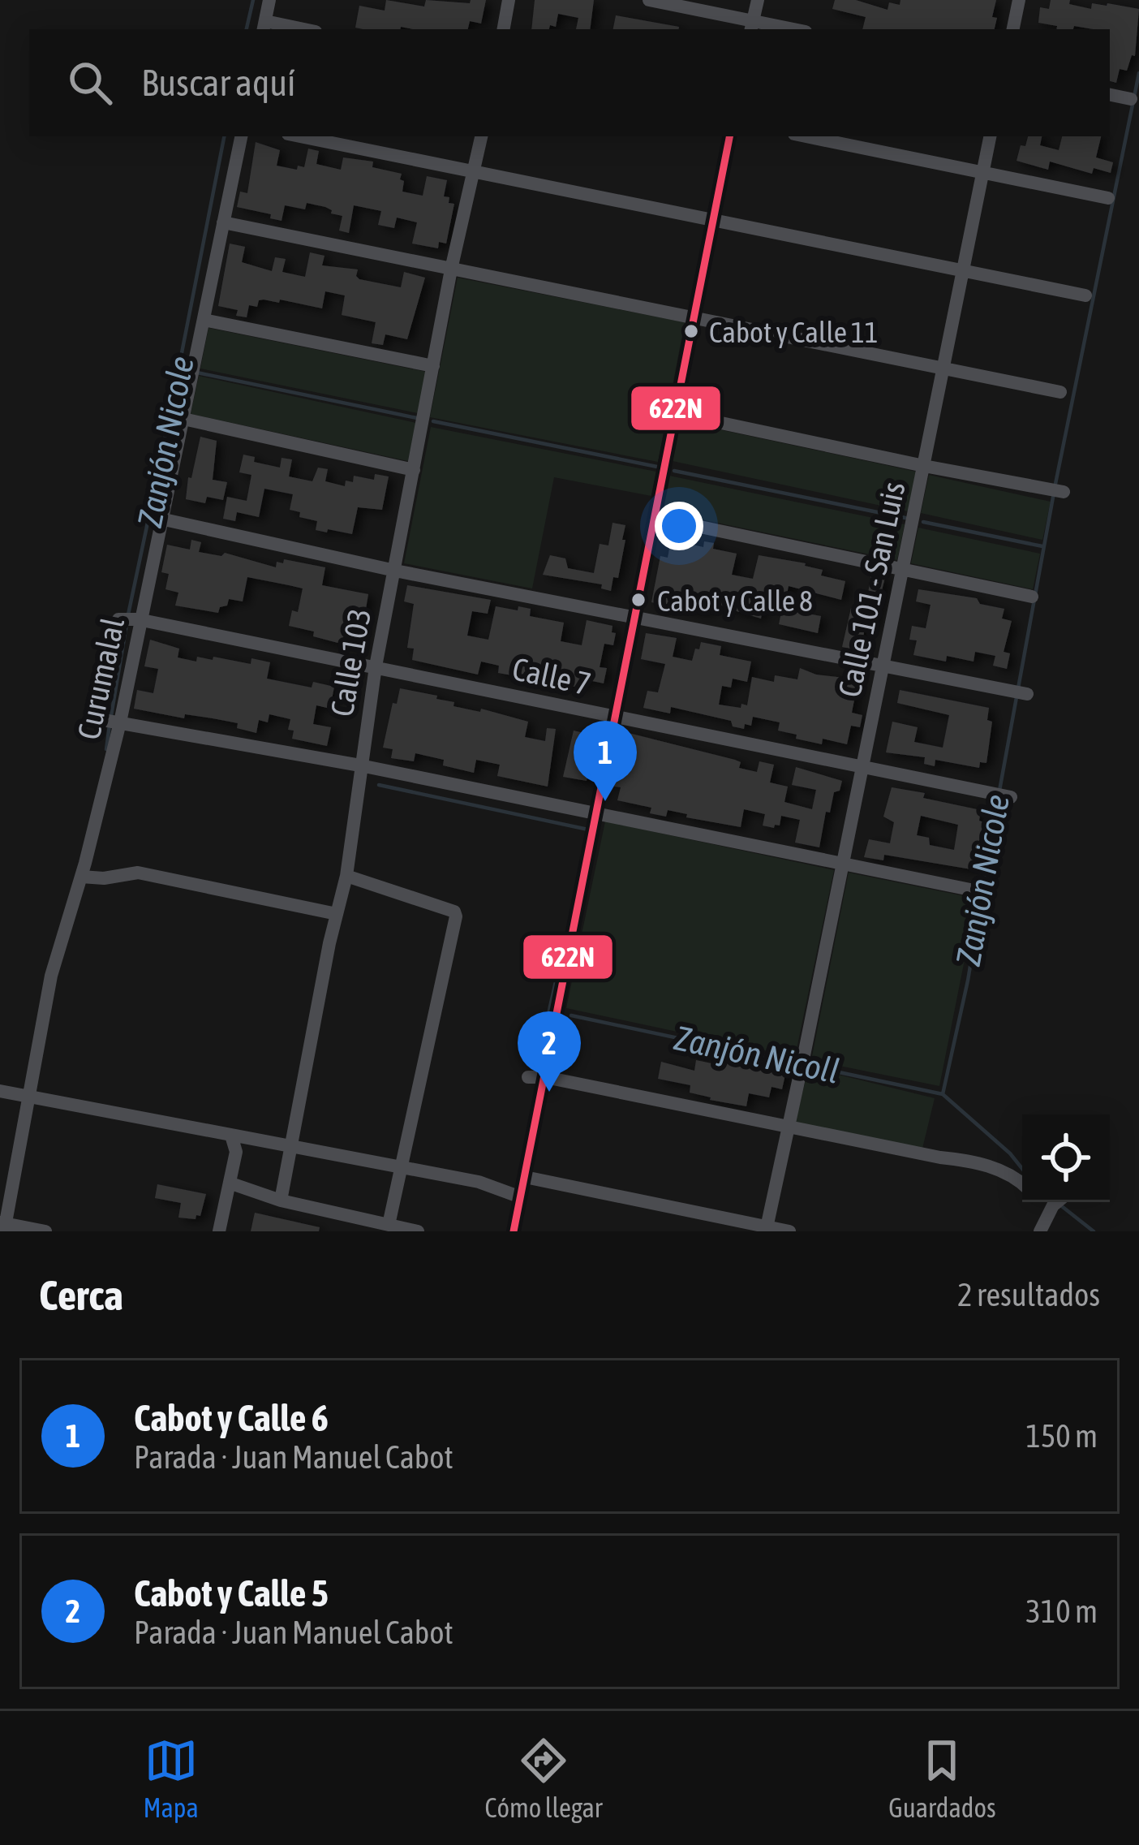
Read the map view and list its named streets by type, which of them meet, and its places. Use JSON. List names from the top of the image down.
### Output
{
  "streets": {
    "street": [
      "Calle 101 - San Luis",
      "Calle 103",
      "Calle 7",
      "Curumalal"
    ]
  },
  "crossings": [
    ["Calle 101 - San Luis", "Calle 7"],
    ["Calle 103", "Calle 7"],
    ["Calle 7", "Curumalal"]
  ],
  "water": ["Zanjón Nicole", "Zanjón Nicoll"],
  "places": ["Cabot y Calle 11", "Cabot y Calle 8"],
  "lines": ["transit line 622N"],
  "page": {
    "search": "Buscar aquí",
    "pins": ["1", "2"],
    "heading": ["Cerca", "2 resultados"],
    "list": [
      {
        "mark": "1",
        "name": "Cabot y Calle 6",
        "note": "Parada · Juan Manuel Cabot",
        "value": "150 m"
      },
      {
        "mark": "2",
        "name": "Cabot y Calle 5",
        "note": "Parada · Juan Manuel Cabot",
        "value": "310 m"
      }
    ],
    "nav": ["Mapa", "Cómo llegar", "Guardados"]
  }
}
